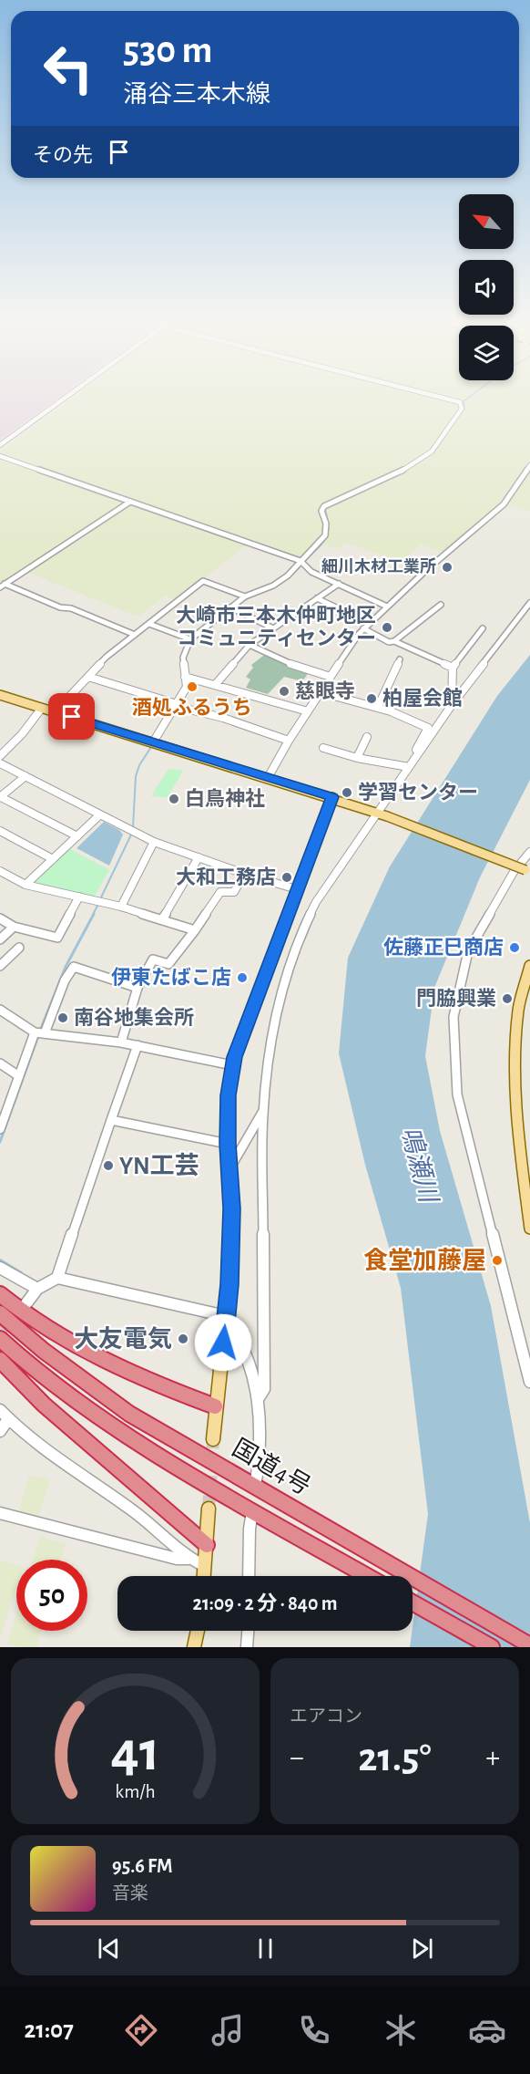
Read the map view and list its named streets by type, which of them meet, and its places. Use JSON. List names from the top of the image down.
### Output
{
  "streets": {
    "highway": ["国道4号"]
  },
  "water": ["鳴瀬川"],
  "places": [
    "細川木材工業所",
    "大崎市三本木仲町地区 コミュニティセンター",
    "酒処ふるうち",
    "慈眼寺",
    "柏屋会館",
    "学習センター",
    "白鳥神社",
    "大和工務店",
    "佐藤正巳商店",
    "伊東たばこ店",
    "門脇興業",
    "南谷地集会所",
    "YN工芸",
    "食堂加藤屋",
    "大友電気"
  ],
  "north": "top left",
  "page": {
    "turn": ["530 m", "涌谷三本木線"],
    "then": "その先",
    "limit": "50",
    "trip": "21:09 · 2 分 · 840 m",
    "tile": "エアコン",
    "heat": ["−", "21.5°", "+"],
    "song": ["95.6 FM", "音楽"],
    "tabs": "21:07",
    "gauge": ["41", "km/h"]
  }
}
